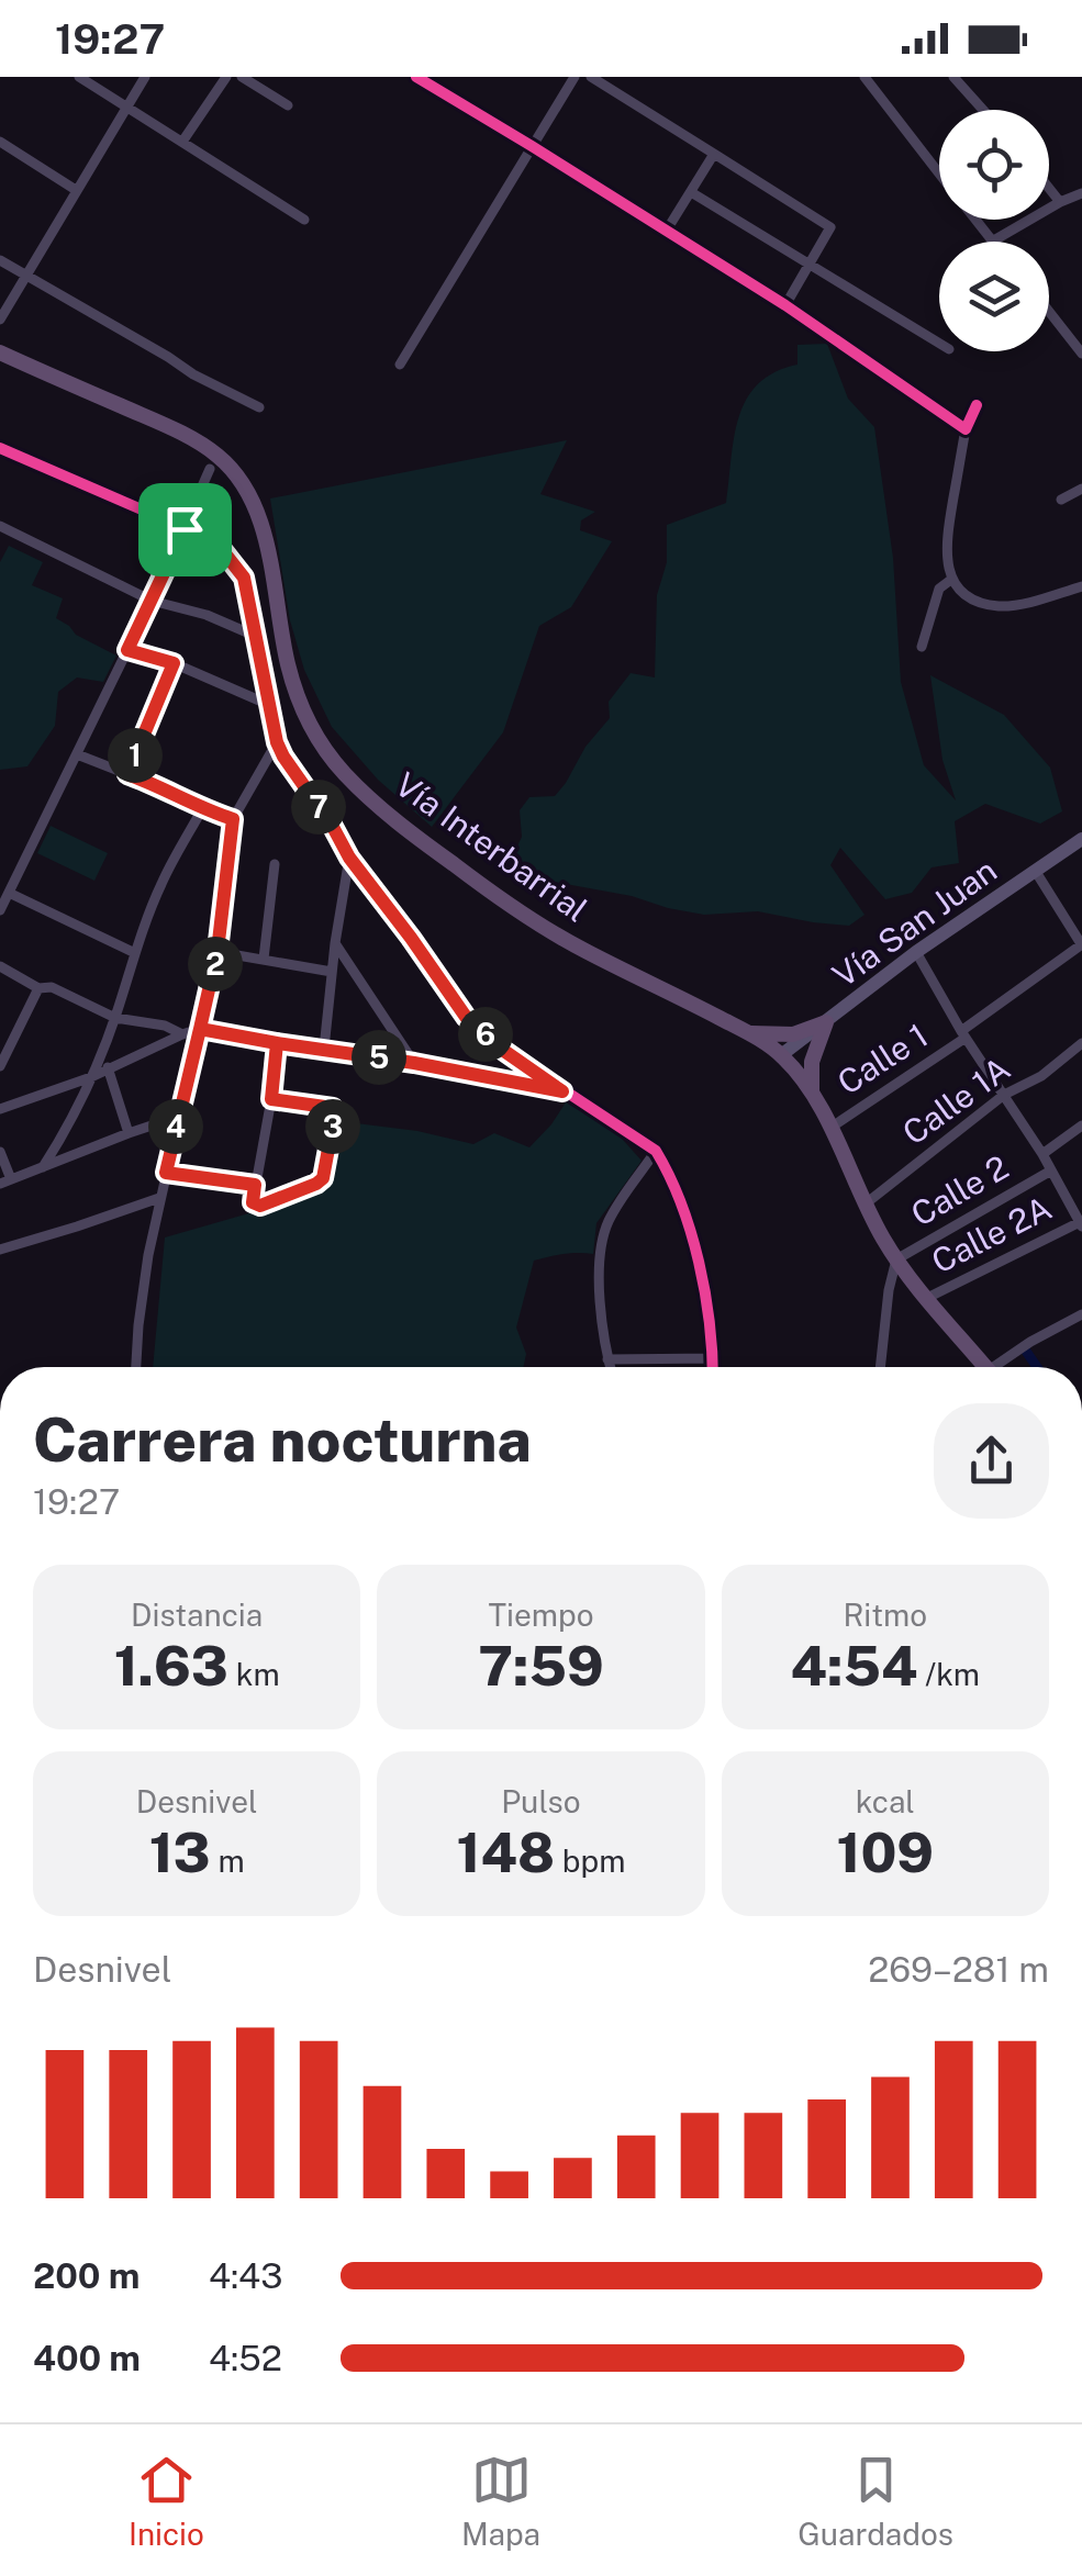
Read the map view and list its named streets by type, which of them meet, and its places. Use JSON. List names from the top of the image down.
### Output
{
  "streets": {
    "main road": ["Vía Interbarrial"],
    "street": [
      "Vía San Juan",
      "Calle 1",
      "Calle 1A",
      "Calle 2",
      "Calle 2A"
    ]
  },
  "crossings": [
    ["Vía Interbarrial", "Vía San Juan"],
    ["Vía Interbarrial", "Calle 1"],
    ["Vía Interbarrial", "Calle 1A"],
    ["Vía Interbarrial", "Calle 2"],
    ["Vía Interbarrial", "Calle 2A"]
  ],
  "page": {
    "status": "19:27",
    "pins": [
      "1",
      "7",
      "2",
      "6",
      "5",
      "3",
      "4"
    ],
    "heading": ["Carrera nocturna", "19:27"],
    "stats": [
      ["Distancia", "1.63 km"],
      ["Tiempo", "7:59"],
      ["Ritmo", "4:54 /km"],
      ["Desnivel", "13 m"],
      ["Pulso", "148 bpm"],
      ["kcal", "109"]
    ],
    "chart": ["Desnivel", "269–281 m"],
    "list": [
      {
        "name": "200 m",
        "note": "4:43"
      },
      {
        "name": "400 m",
        "note": "4:52"
      }
    ],
    "tabs": ["Inicio", "Mapa", "Guardados"]
  }
}
